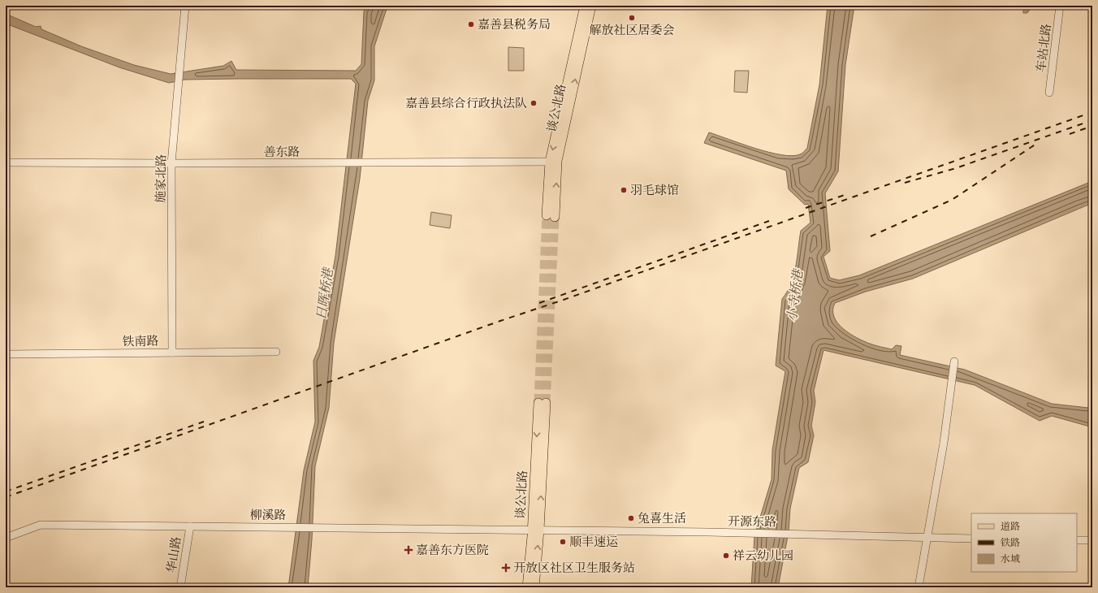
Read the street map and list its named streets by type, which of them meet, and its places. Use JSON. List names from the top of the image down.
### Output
{
  "streets": {
    "main road": ["谈公北路"],
    "street": [
      "车站北路",
      "善东路",
      "施家北路",
      "铁南路",
      "柳溪路",
      "开源东路",
      "华山路"
    ]
  },
  "crossings": [
    ["谈公北路", "善东路"],
    ["谈公北路", "柳溪路"],
    ["谈公北路", "开源东路"],
    ["善东路", "施家北路"],
    ["施家北路", "铁南路"],
    ["柳溪路", "开源东路"],
    ["柳溪路", "华山路"]
  ],
  "water": ["日晖桥港", "小寺桥港"],
  "places": {
    "other": [
      "解放社区居委会",
      "嘉善县税务局",
      "嘉善县综合行政执法队",
      "羽毛球馆",
      "兔喜生活",
      "顺丰速运",
      "祥云幼儿园"
    ],
    "health": ["嘉善东方医院", "开放区社区卫生服务站"]
  },
  "legend": ["道路", "铁路", "水域"]
}
